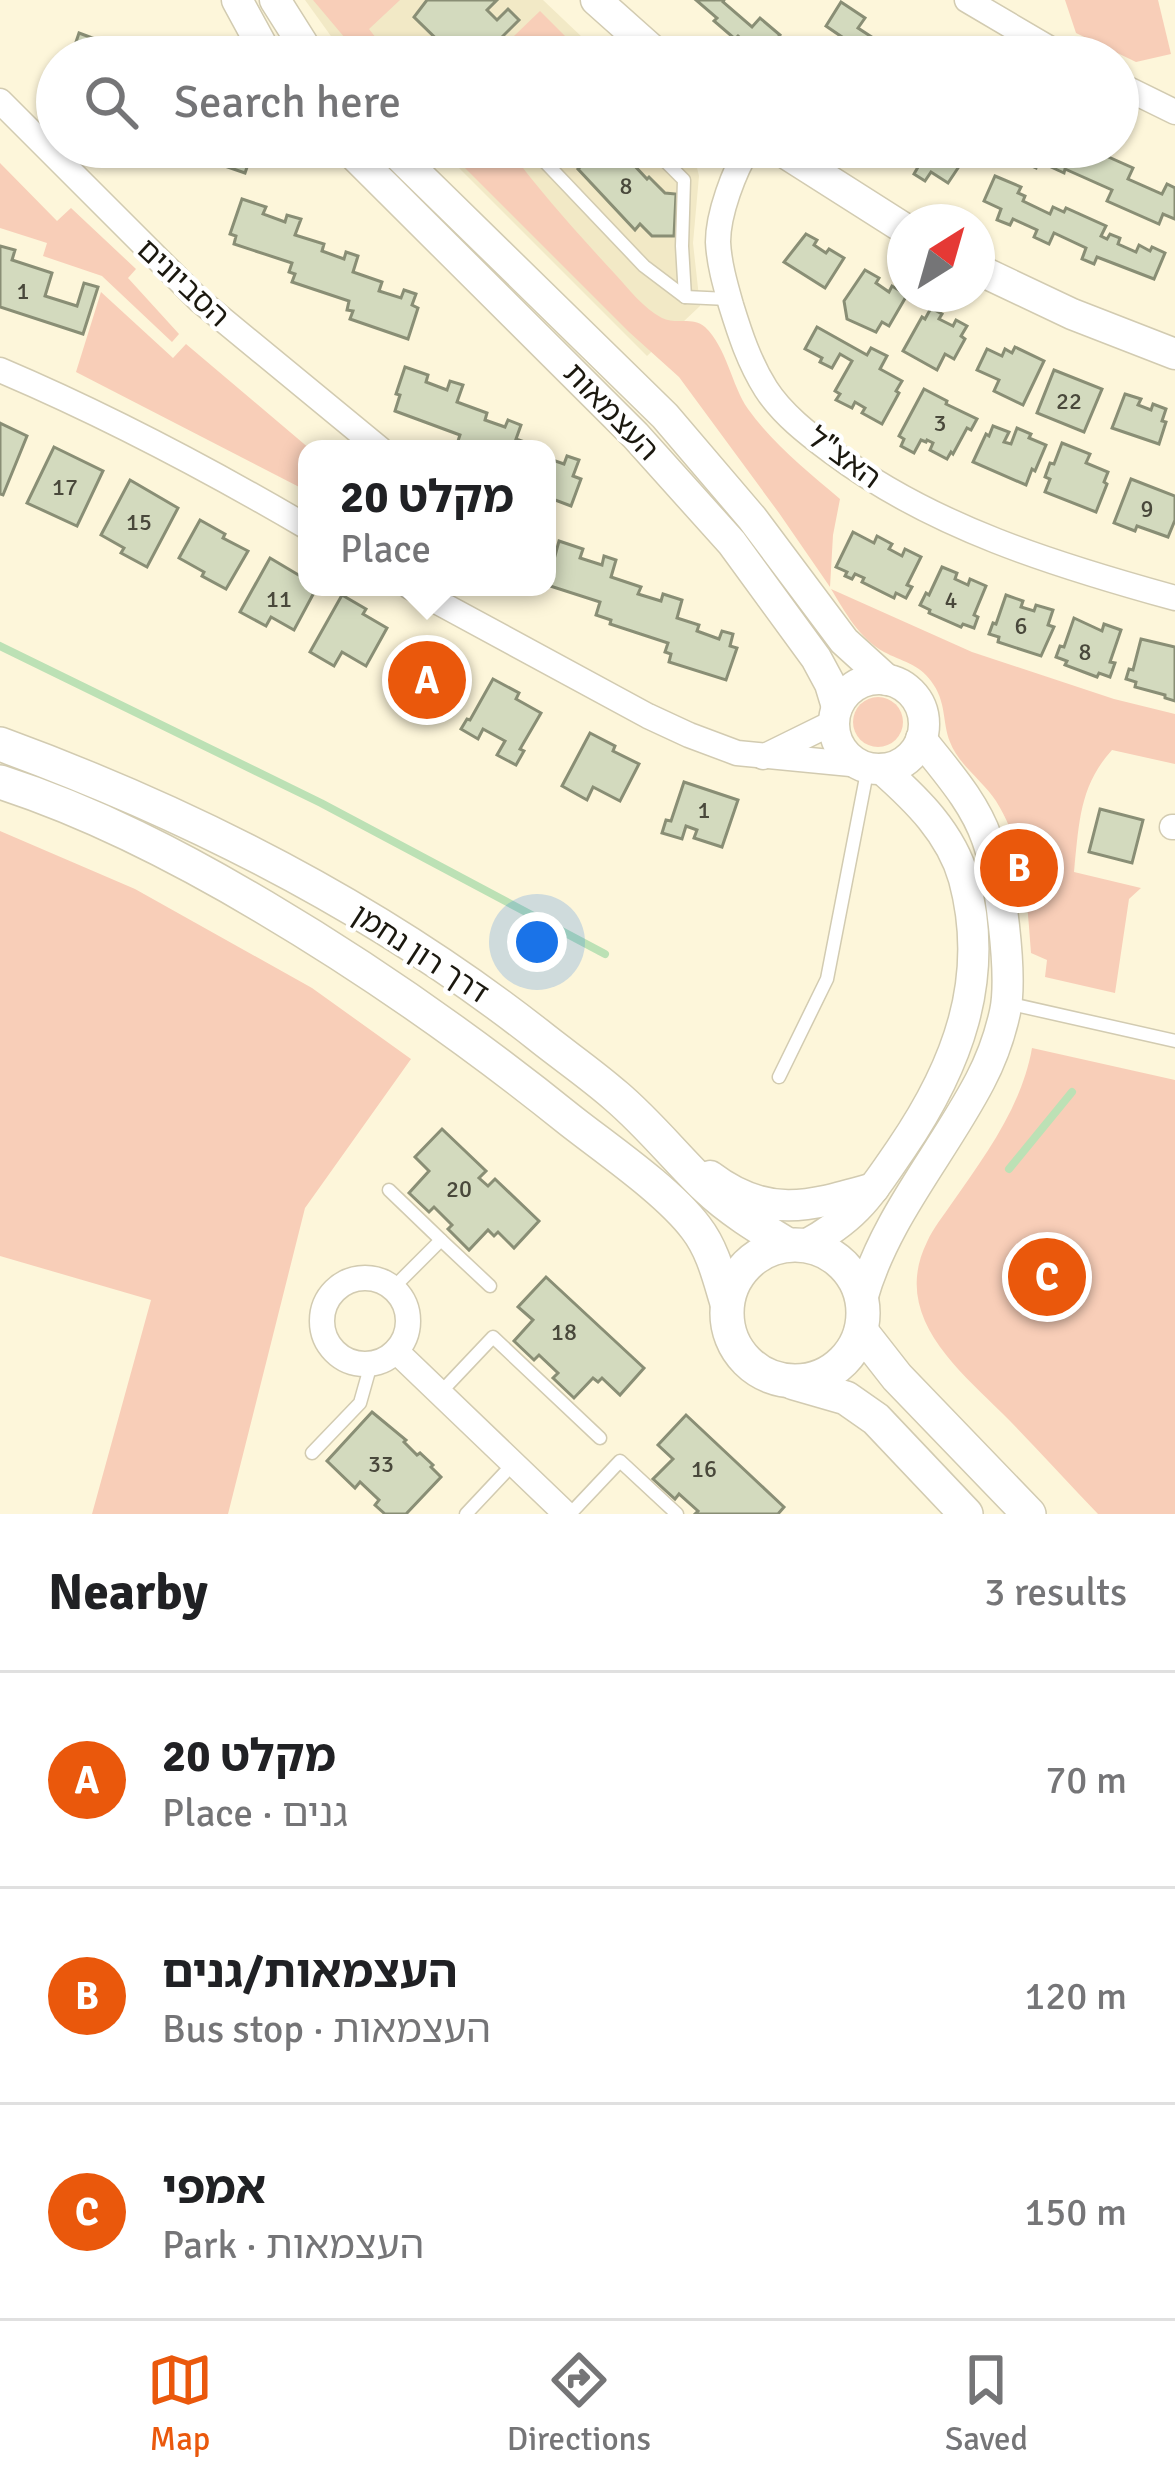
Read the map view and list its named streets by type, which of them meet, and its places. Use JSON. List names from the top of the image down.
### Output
{
  "streets": {
    "main road": ["דרך רון נחמן"],
    "street": ["הסביונים", "העצמאות", "האצ\"ל"]
  },
  "house_numbers": [
    "8",
    "1",
    "22",
    "3",
    "17",
    "9",
    "15",
    "11",
    "4",
    "6",
    "8",
    "1",
    "20",
    "18",
    "33",
    "16"
  ],
  "north": "top right",
  "page": {
    "search": "Search here",
    "popup": ["מקלט 20", "Place"],
    "pins": ["A", "B", "C"],
    "heading": ["Nearby", "3 results"],
    "list": [
      {
        "mark": "A",
        "name": "מקלט 20",
        "note": "Place · גנים",
        "value": "70 m"
      },
      {
        "mark": "B",
        "name": "העצמאות/גנים",
        "note": "Bus stop · העצמאות",
        "value": "120 m"
      },
      {
        "mark": "C",
        "name": "אמפי",
        "note": "Park · העצמאות",
        "value": "150 m"
      }
    ],
    "nav": ["Map", "Directions", "Saved"]
  }
}
